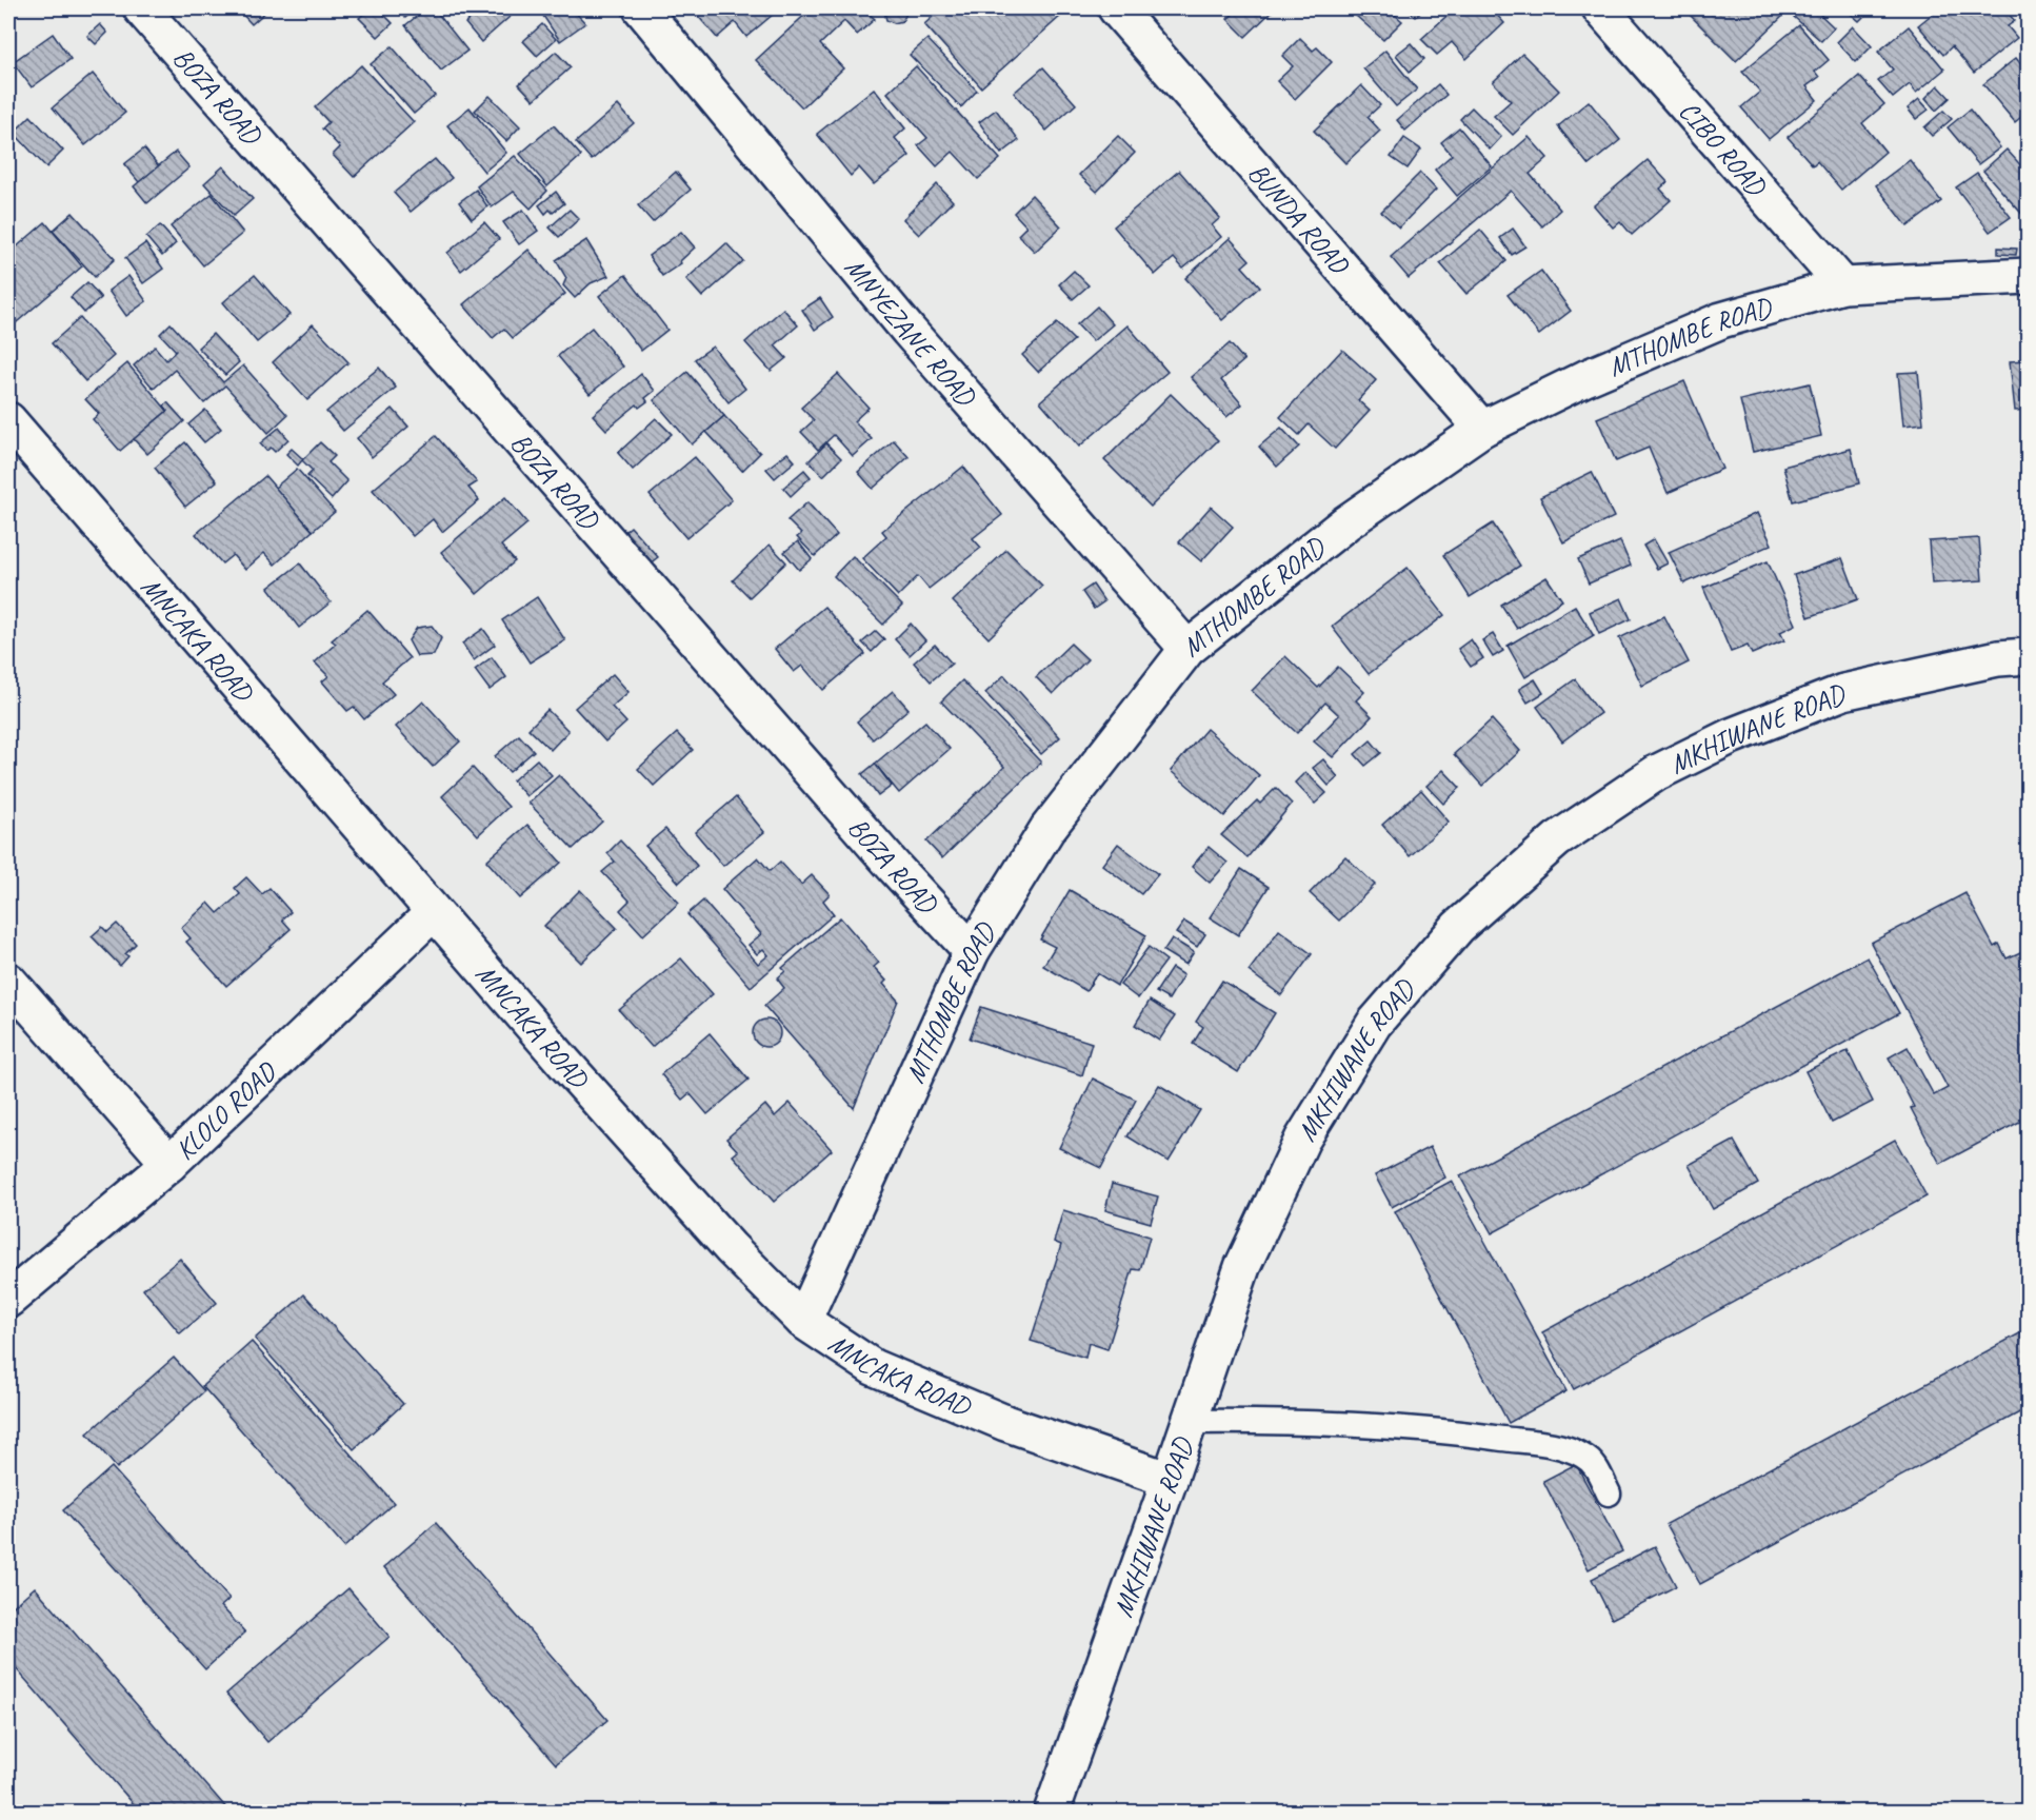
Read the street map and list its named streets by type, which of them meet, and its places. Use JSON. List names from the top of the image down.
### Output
{
  "streets": {
    "street": [
      "BOZA ROAD",
      "CIBO ROAD",
      "BUNDA ROAD",
      "MNYEZANE ROAD",
      "MTHOMBE ROAD",
      "MNCAKA ROAD",
      "MKHIWANE ROAD",
      "KLOLO ROAD"
    ]
  },
  "crossings": [
    ["BOZA ROAD", "MTHOMBE ROAD"],
    ["CIBO ROAD", "MTHOMBE ROAD"],
    ["BUNDA ROAD", "MTHOMBE ROAD"],
    ["MNYEZANE ROAD", "MTHOMBE ROAD"],
    ["MTHOMBE ROAD", "MNCAKA ROAD"],
    ["MNCAKA ROAD", "MKHIWANE ROAD"],
    ["MNCAKA ROAD", "KLOLO ROAD"]
  ]
}
